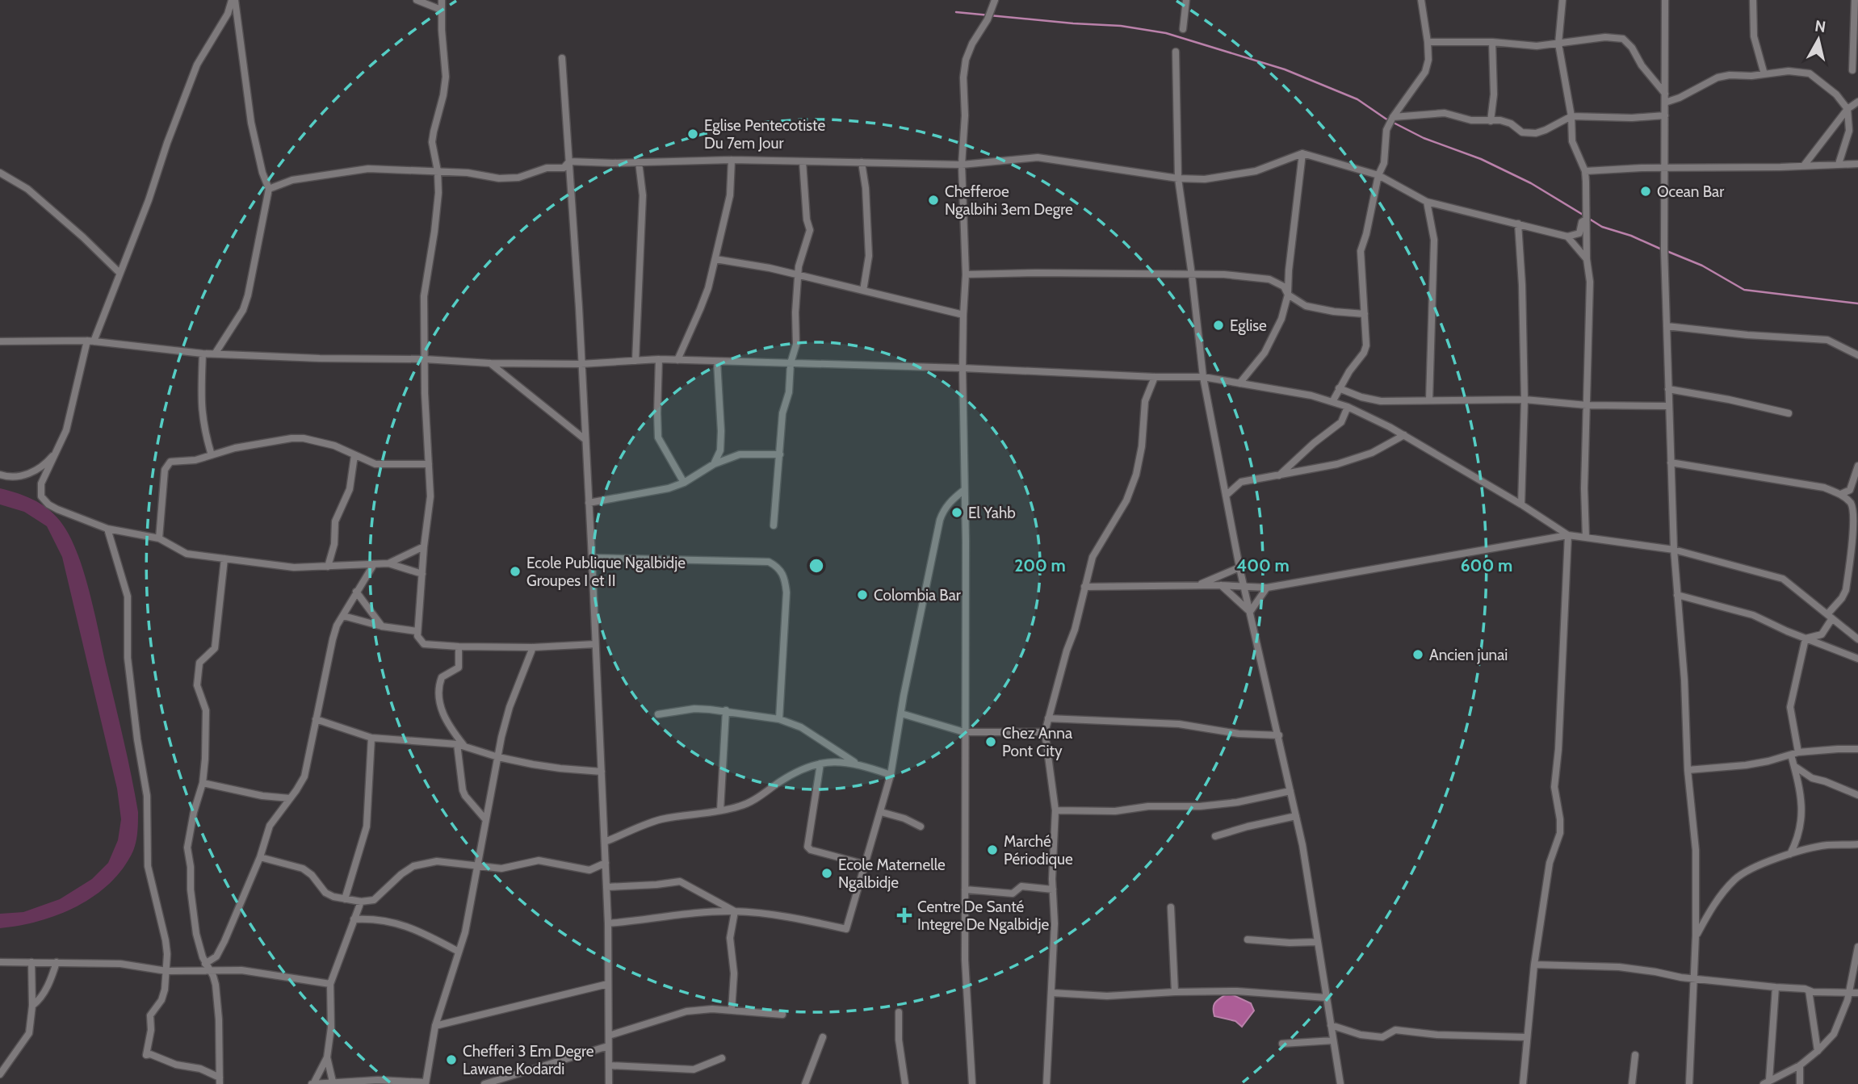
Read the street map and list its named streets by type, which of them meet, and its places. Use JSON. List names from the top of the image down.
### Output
{
  "places": {
    "other": [
      "Eglise Pentecotiste Du 7em Jour",
      "Ocean Bar",
      "Chefferoe Ngalbihi 3em Degre",
      "Eglise",
      "El Yahb",
      "Ecole Publique Ngalbidje Groupes I et II",
      "Colombia Bar",
      "Ancien junai",
      "Chez Anna Pont City",
      "Marché Périodique",
      "Ecole Maternelle Ngalbidje",
      "Chefferi 3 Em Degre Lawane Kodardi"
    ],
    "health": ["Centre De Santé Integre De Ngalbidje"]
  },
  "north": "top",
  "rings": ["200 m", "400 m", "600 m"]
}
